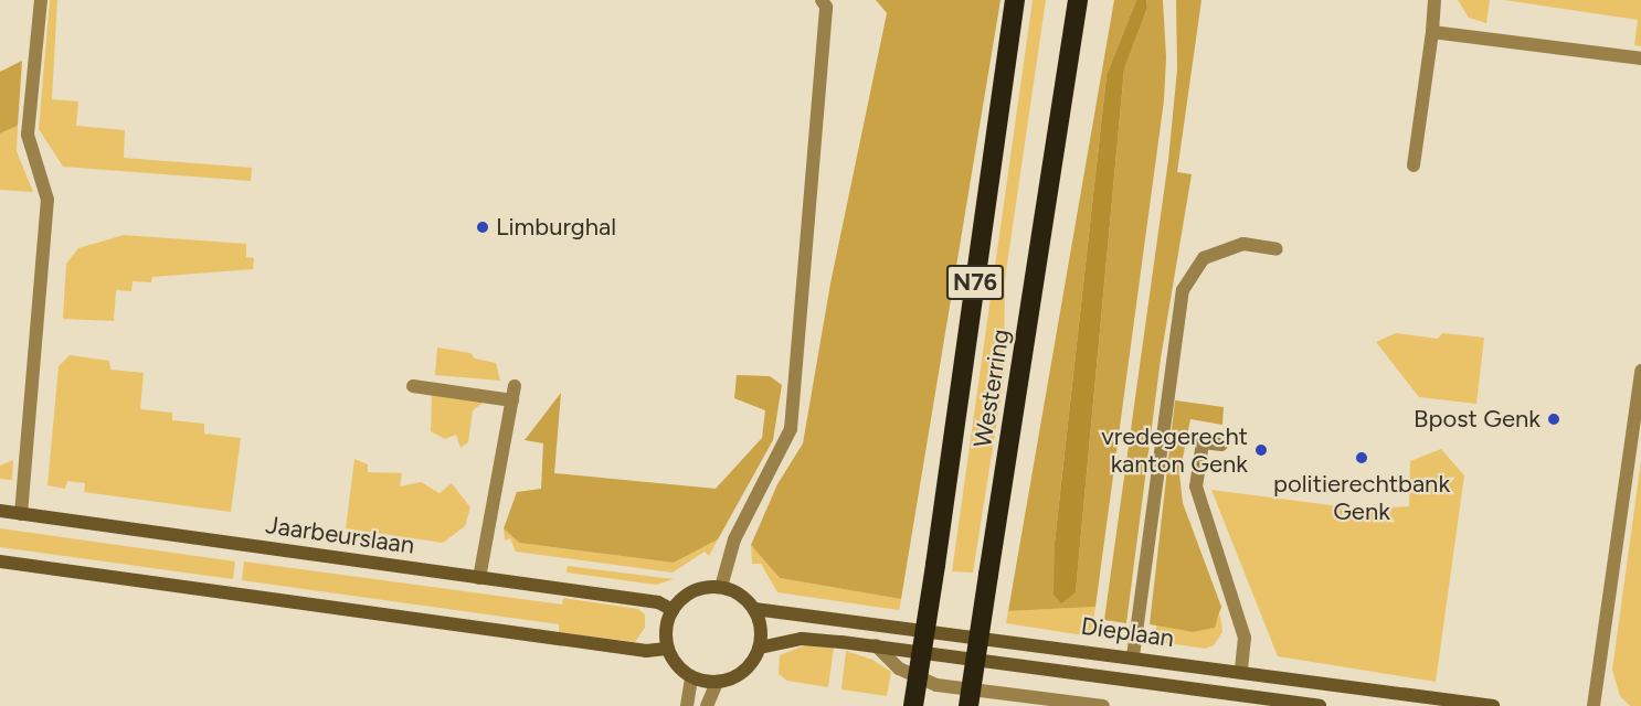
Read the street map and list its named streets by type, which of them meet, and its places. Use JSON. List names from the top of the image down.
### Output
{
  "streets": {
    "highway": ["N76", "Westerring"],
    "main road": ["Jaarbeurslaan", "Dieplaan"]
  },
  "crossings": [
    ["Jaarbeurslaan", "Dieplaan"]
  ],
  "places": [
    "Limburghal",
    "Bpost Genk",
    "vredegerecht kanton Genk",
    "politierechtbank Genk"
  ]
}
